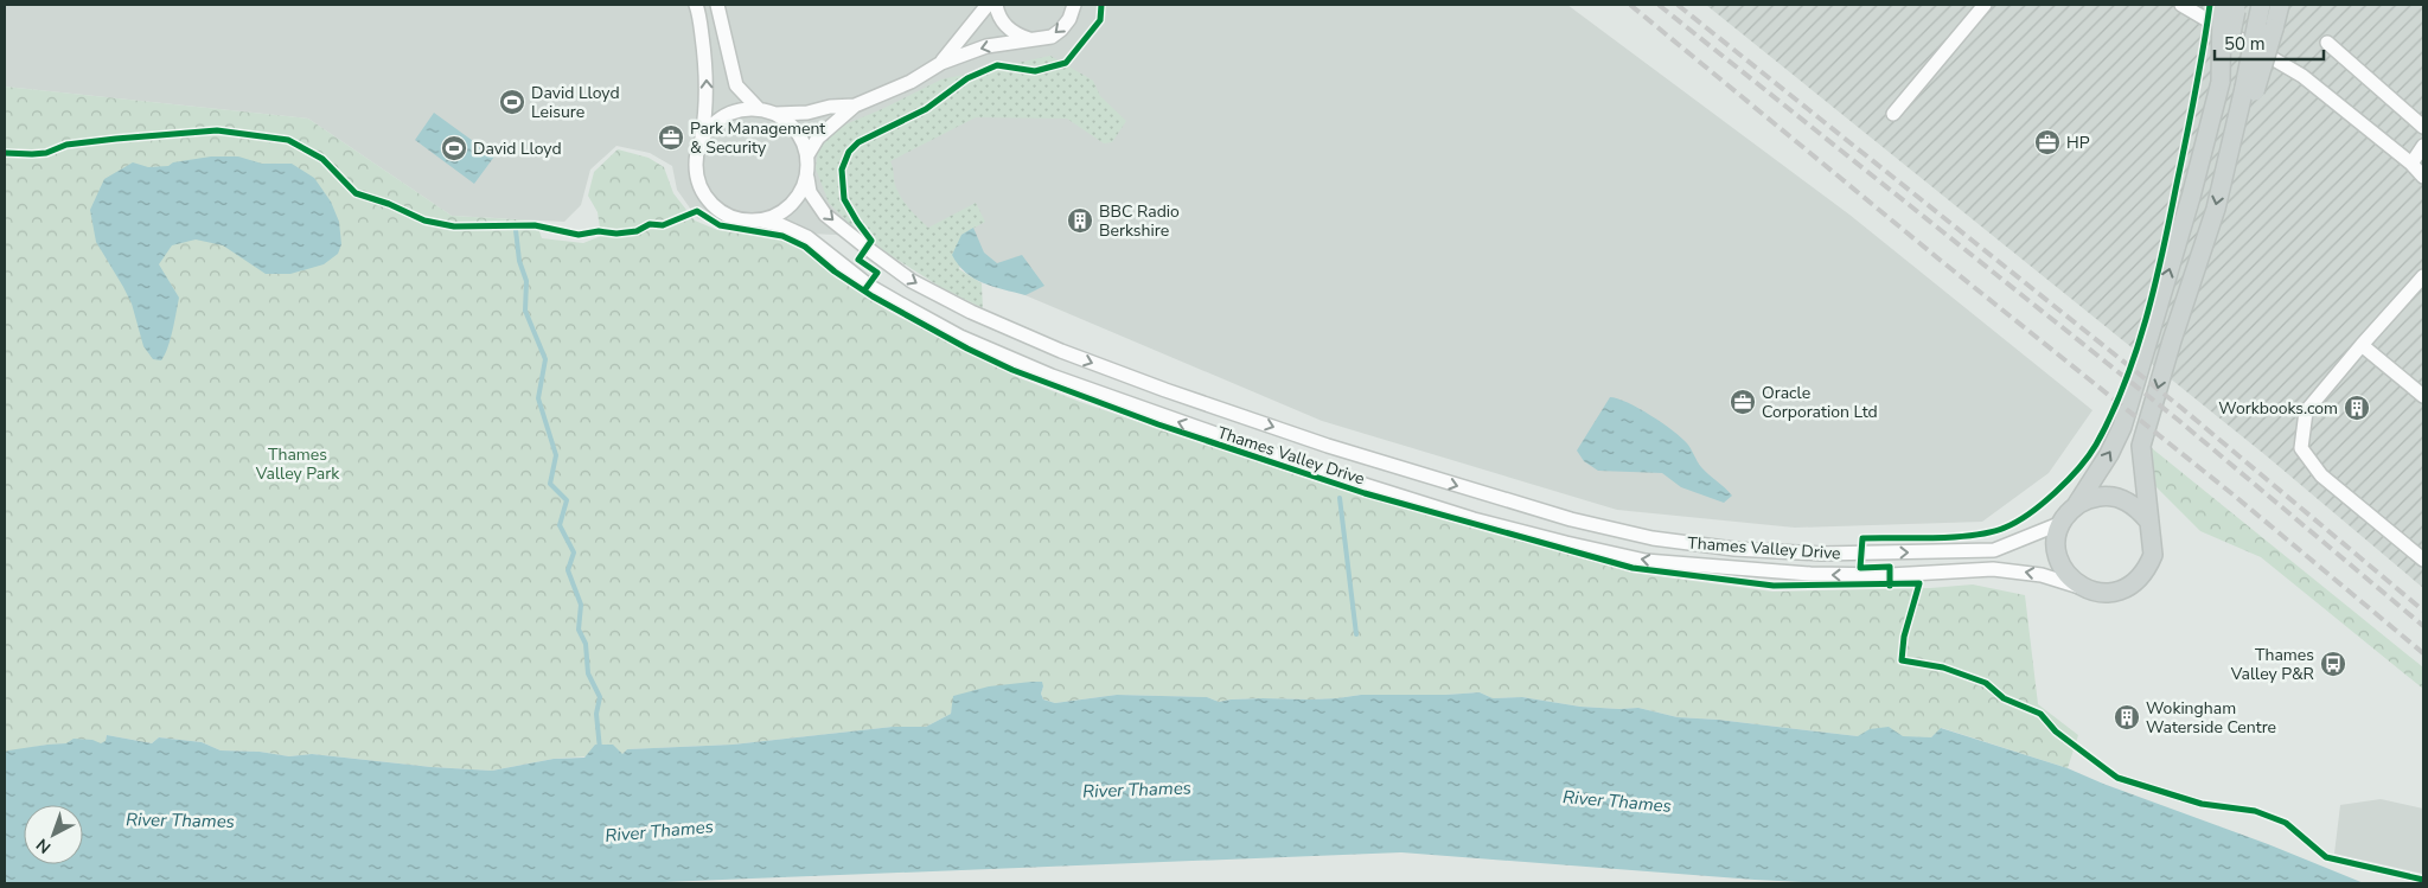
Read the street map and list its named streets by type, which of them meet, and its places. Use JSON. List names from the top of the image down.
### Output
{
  "streets": {
    "street": ["Thames Valley Drive"]
  },
  "water": ["River Thames"],
  "parks": ["Thames Valley Park"],
  "places": {
    "sports": ["David Lloyd Leisure", "David Lloyd"],
    "office": ["Park Management & Security", "HP", "Oracle Corporation Ltd"],
    "building": ["BBC Radio Berkshire", "Workbooks.com", "Wokingham Waterside Centre"],
    "bus stop": ["Thames Valley P&R"]
  },
  "scale_bar": "50 m",
  "north": "bottom left"
}
